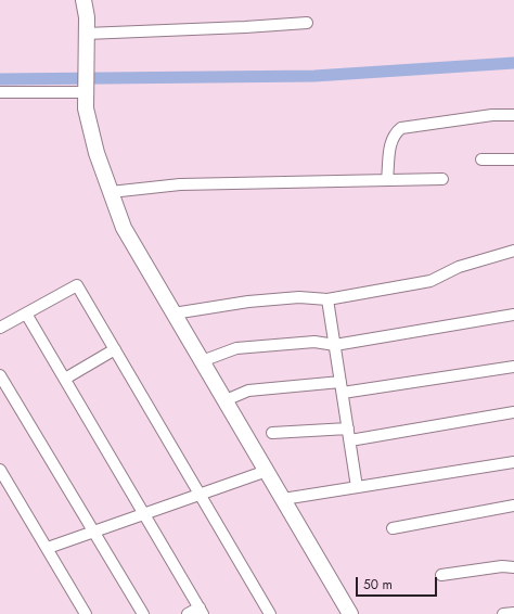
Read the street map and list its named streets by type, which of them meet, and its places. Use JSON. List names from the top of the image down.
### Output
{
  "scale_bar": "50 m"
}
